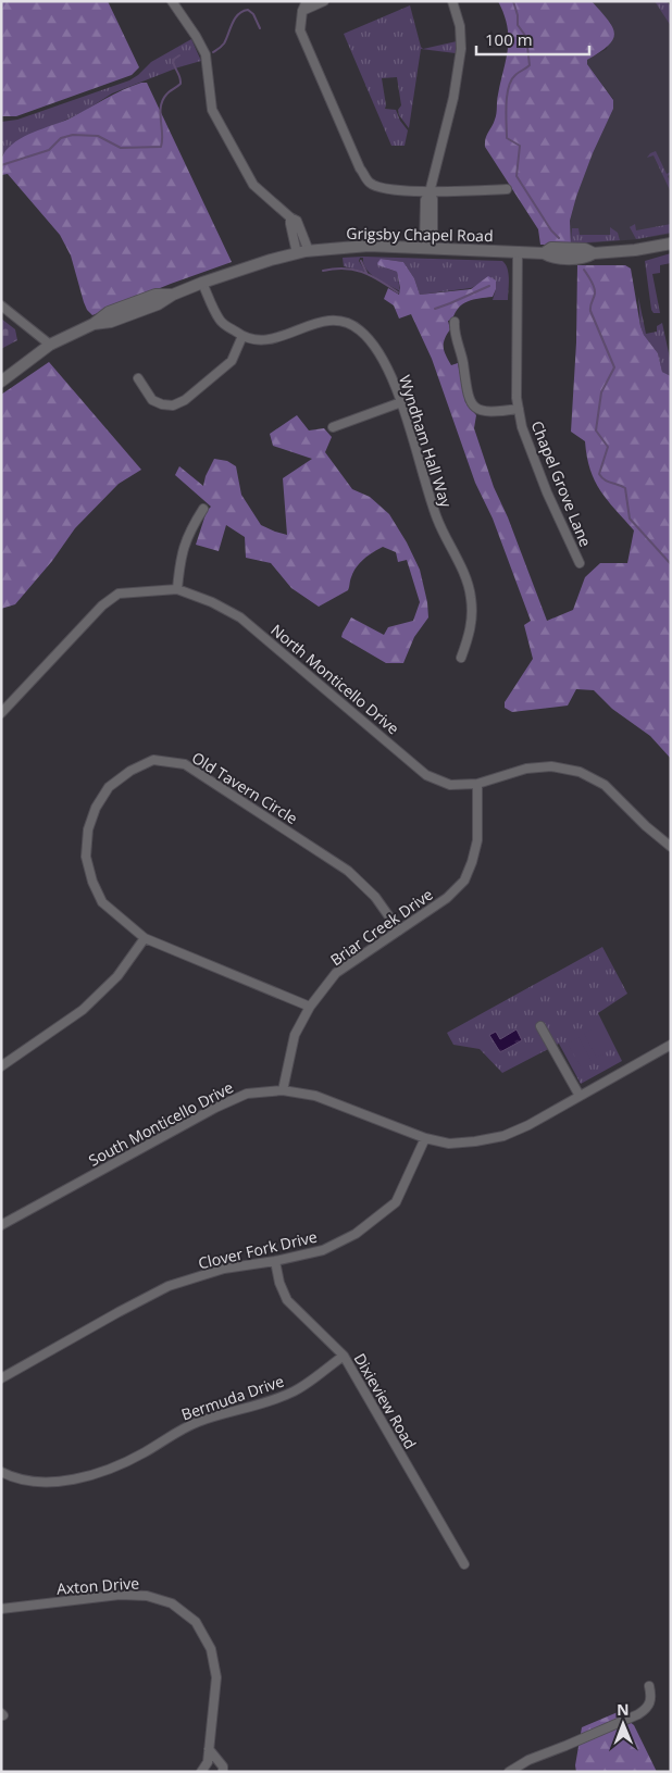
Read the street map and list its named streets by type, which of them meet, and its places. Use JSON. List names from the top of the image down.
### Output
{
  "streets": {
    "street": [
      "Grigsby Chapel Road",
      "Wyndham Hall Way",
      "Chapel Grove Lane",
      "North Monticello Drive",
      "Old Tavern Circle",
      "Briar Creek Drive",
      "South Monticello Drive",
      "Clover Fork Drive",
      "Bermuda Drive",
      "Dixieview Road",
      "Axton Drive"
    ]
  },
  "crossings": [
    ["Grigsby Chapel Road", "Chapel Grove Lane"],
    ["North Monticello Drive", "Briar Creek Drive"],
    ["Old Tavern Circle", "Briar Creek Drive"],
    ["Briar Creek Drive", "South Monticello Drive"],
    ["South Monticello Drive", "Clover Fork Drive"],
    ["Clover Fork Drive", "Dixieview Road"],
    ["Bermuda Drive", "Dixieview Road"]
  ],
  "scale_bar": "100 m",
  "north": "top"
}
